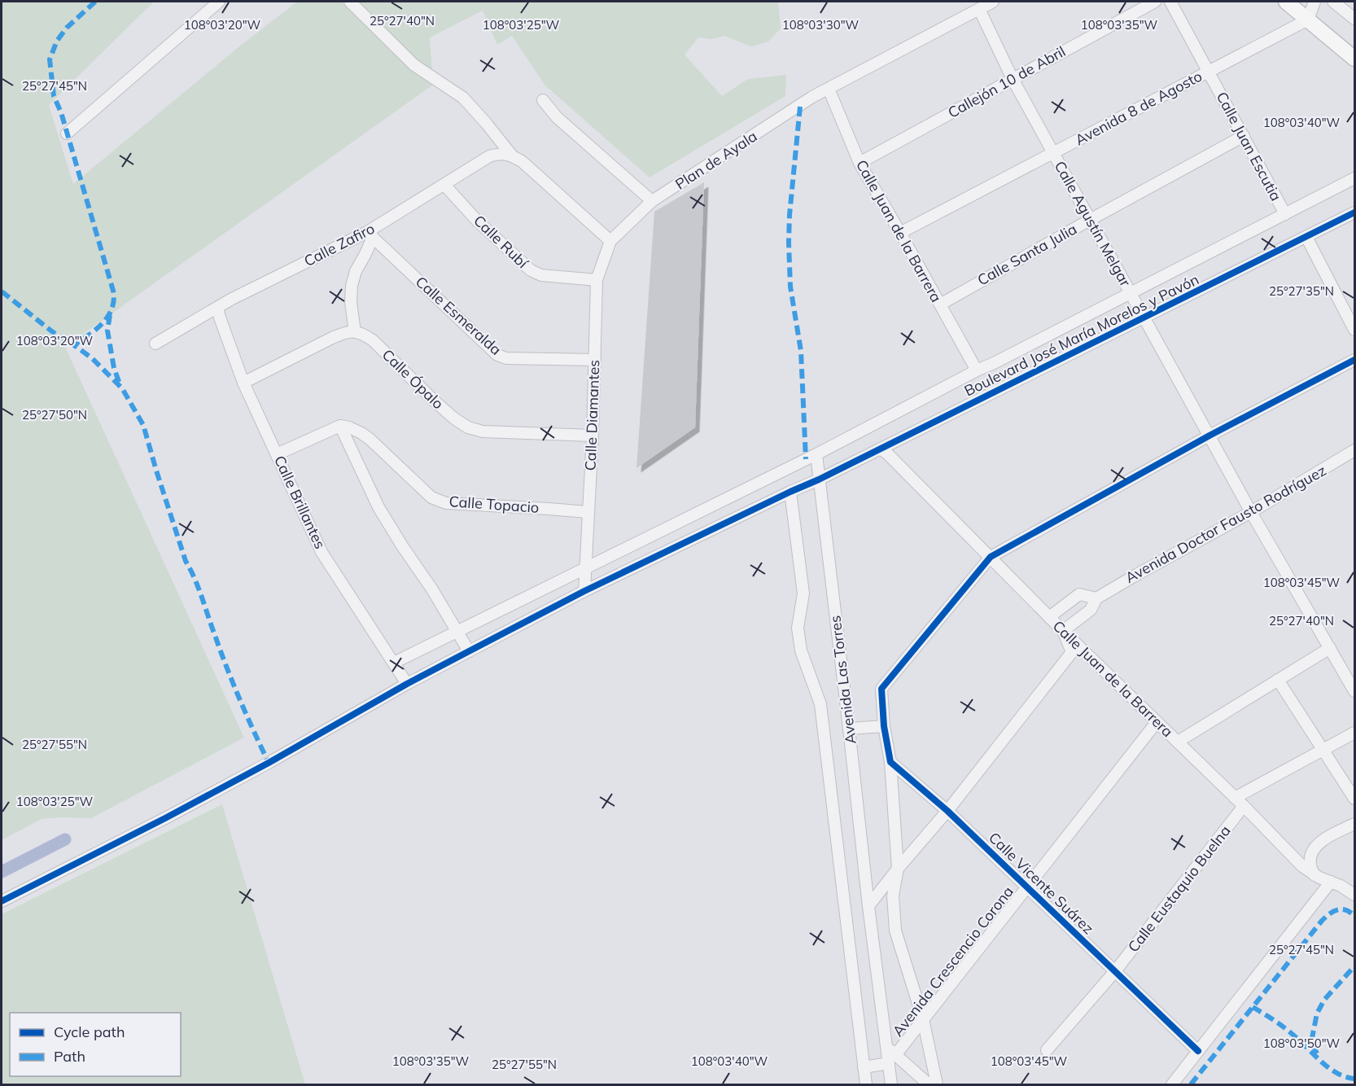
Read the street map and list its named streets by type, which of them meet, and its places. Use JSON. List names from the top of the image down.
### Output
{
  "streets": {
    "street": [
      "Callejón 10 de Abril",
      "Avenida 8 de Agosto",
      "Calle Juan Escutia",
      "Plan de Ayala",
      "Calle Agustín Melgar",
      "Calle Juan de la Barrera",
      "Calle Rubí",
      "Calle Zafiro",
      "Calle Santa Julia",
      "Calle Esmeralda",
      "Boulevard José María Morelos y Pavón",
      "Calle Ópalo",
      "Calle Diamantes",
      "Calle Brillantes",
      "Calle Topacio",
      "Avenida Doctor Fausto Rodríguez",
      "Avenida Las Torres",
      "Calle Vicente Suárez",
      "Calle Eustaquio Buelna",
      "Avenida Crescencio Corona"
    ]
  },
  "crossings": [
    ["Callejón 10 de Abril", "Calle Agustín Melgar"],
    ["Callejón 10 de Abril", "Calle Juan de la Barrera"],
    ["Avenida 8 de Agosto", "Calle Juan Escutia"],
    ["Avenida 8 de Agosto", "Calle Agustín Melgar"],
    ["Avenida 8 de Agosto", "Calle Juan de la Barrera"],
    ["Calle Juan Escutia", "Calle Santa Julia"],
    ["Calle Juan Escutia", "Boulevard José María Morelos y Pavón"],
    ["Plan de Ayala", "Calle Agustín Melgar"],
    ["Plan de Ayala", "Calle Juan de la Barrera"],
    ["Plan de Ayala", "Calle Diamantes"],
    ["Calle Agustín Melgar", "Calle Santa Julia"],
    ["Calle Agustín Melgar", "Boulevard José María Morelos y Pavón"],
    ["Calle Agustín Melgar", "Avenida Doctor Fausto Rodríguez"],
    ["Calle Juan de la Barrera", "Calle Santa Julia"],
    ["Calle Juan de la Barrera", "Boulevard José María Morelos y Pavón"],
    ["Calle Juan de la Barrera", "Avenida Doctor Fausto Rodríguez"],
    ["Calle Juan de la Barrera", "Calle Eustaquio Buelna"],
    ["Calle Juan de la Barrera", "Avenida Crescencio Corona"],
    ["Calle Rubí", "Calle Zafiro"],
    ["Calle Rubí", "Calle Diamantes"],
    ["Calle Zafiro", "Calle Esmeralda"],
    ["Calle Zafiro", "Calle Brillantes"],
    ["Calle Esmeralda", "Calle Diamantes"],
    ["Boulevard José María Morelos y Pavón", "Calle Diamantes"],
    ["Boulevard José María Morelos y Pavón", "Calle Brillantes"],
    ["Boulevard José María Morelos y Pavón", "Avenida Las Torres"],
    ["Calle Ópalo", "Calle Diamantes"],
    ["Calle Diamantes", "Calle Topacio"],
    ["Avenida Las Torres", "Avenida Crescencio Corona"],
    ["Calle Vicente Suárez", "Calle Eustaquio Buelna"],
    ["Calle Vicente Suárez", "Avenida Crescencio Corona"]
  ],
  "legend": ["Cycle path", "Path"],
  "coordinates": [
    "25°27'40\"N",
    "108°03'20\"W",
    "108°03'25\"W",
    "108°03'30\"W",
    "108°03'35\"W",
    "25°27'45\"N",
    "108°03'40\"W",
    "25°27'35\"N",
    "25°27'50\"N",
    "108°03'45\"W",
    "25°27'55\"N",
    "108°03'50\"W"
  ]
}
